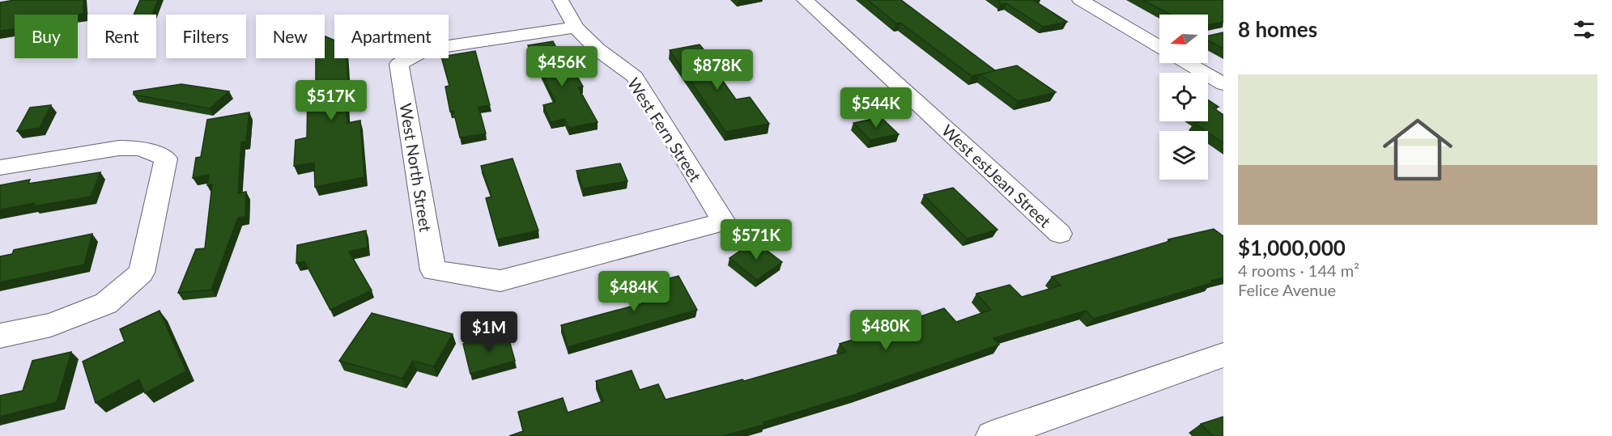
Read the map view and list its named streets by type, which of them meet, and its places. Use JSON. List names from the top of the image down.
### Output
{
  "streets": {
    "street": ["West Fern Street", "West North Street", "West estJean Street"]
  },
  "crossings": [
    ["West Fern Street", "West North Street"]
  ],
  "north": "left",
  "page": {
    "heading": "8 homes",
    "chip": [
      "Buy",
      "Rent",
      "Filters",
      "New",
      "Apartment"
    ],
    "price": [
      "$456K",
      "$878K",
      "$517K",
      "$544K",
      "$571K",
      "$484K",
      "$480K",
      "$1M"
    ],
    "list": [
      {
        "name": "$1,000,000",
        "note": "4 rooms · 144 m² · Felice Avenue"
      }
    ]
  }
}
